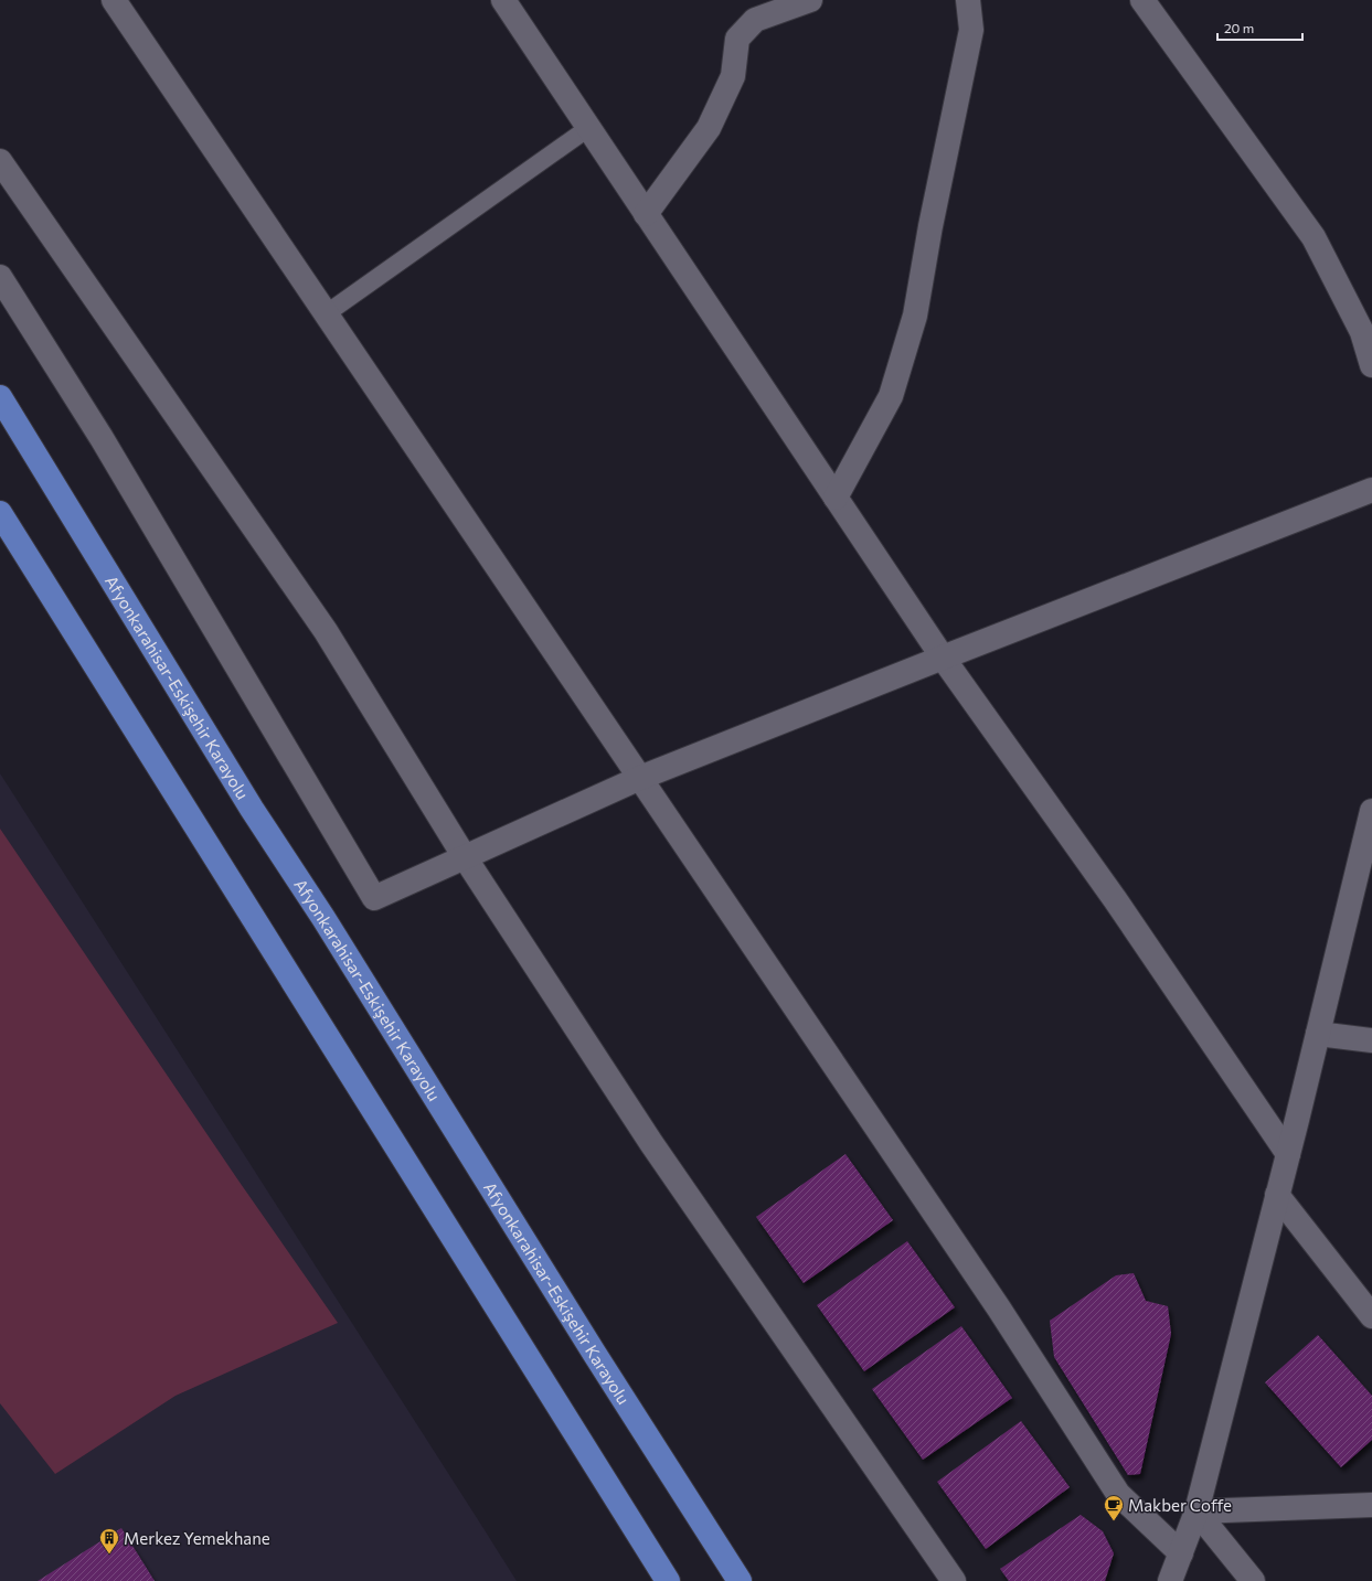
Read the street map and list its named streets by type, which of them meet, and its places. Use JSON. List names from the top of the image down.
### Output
{
  "streets": {
    "highway": ["Afyonkarahisar-Eskişehir Karayolu"]
  },
  "places": {
    "cafe": ["Makber Coffe"],
    "building": ["Merkez Yemekhane"]
  },
  "scale_bar": "20 m"
}
